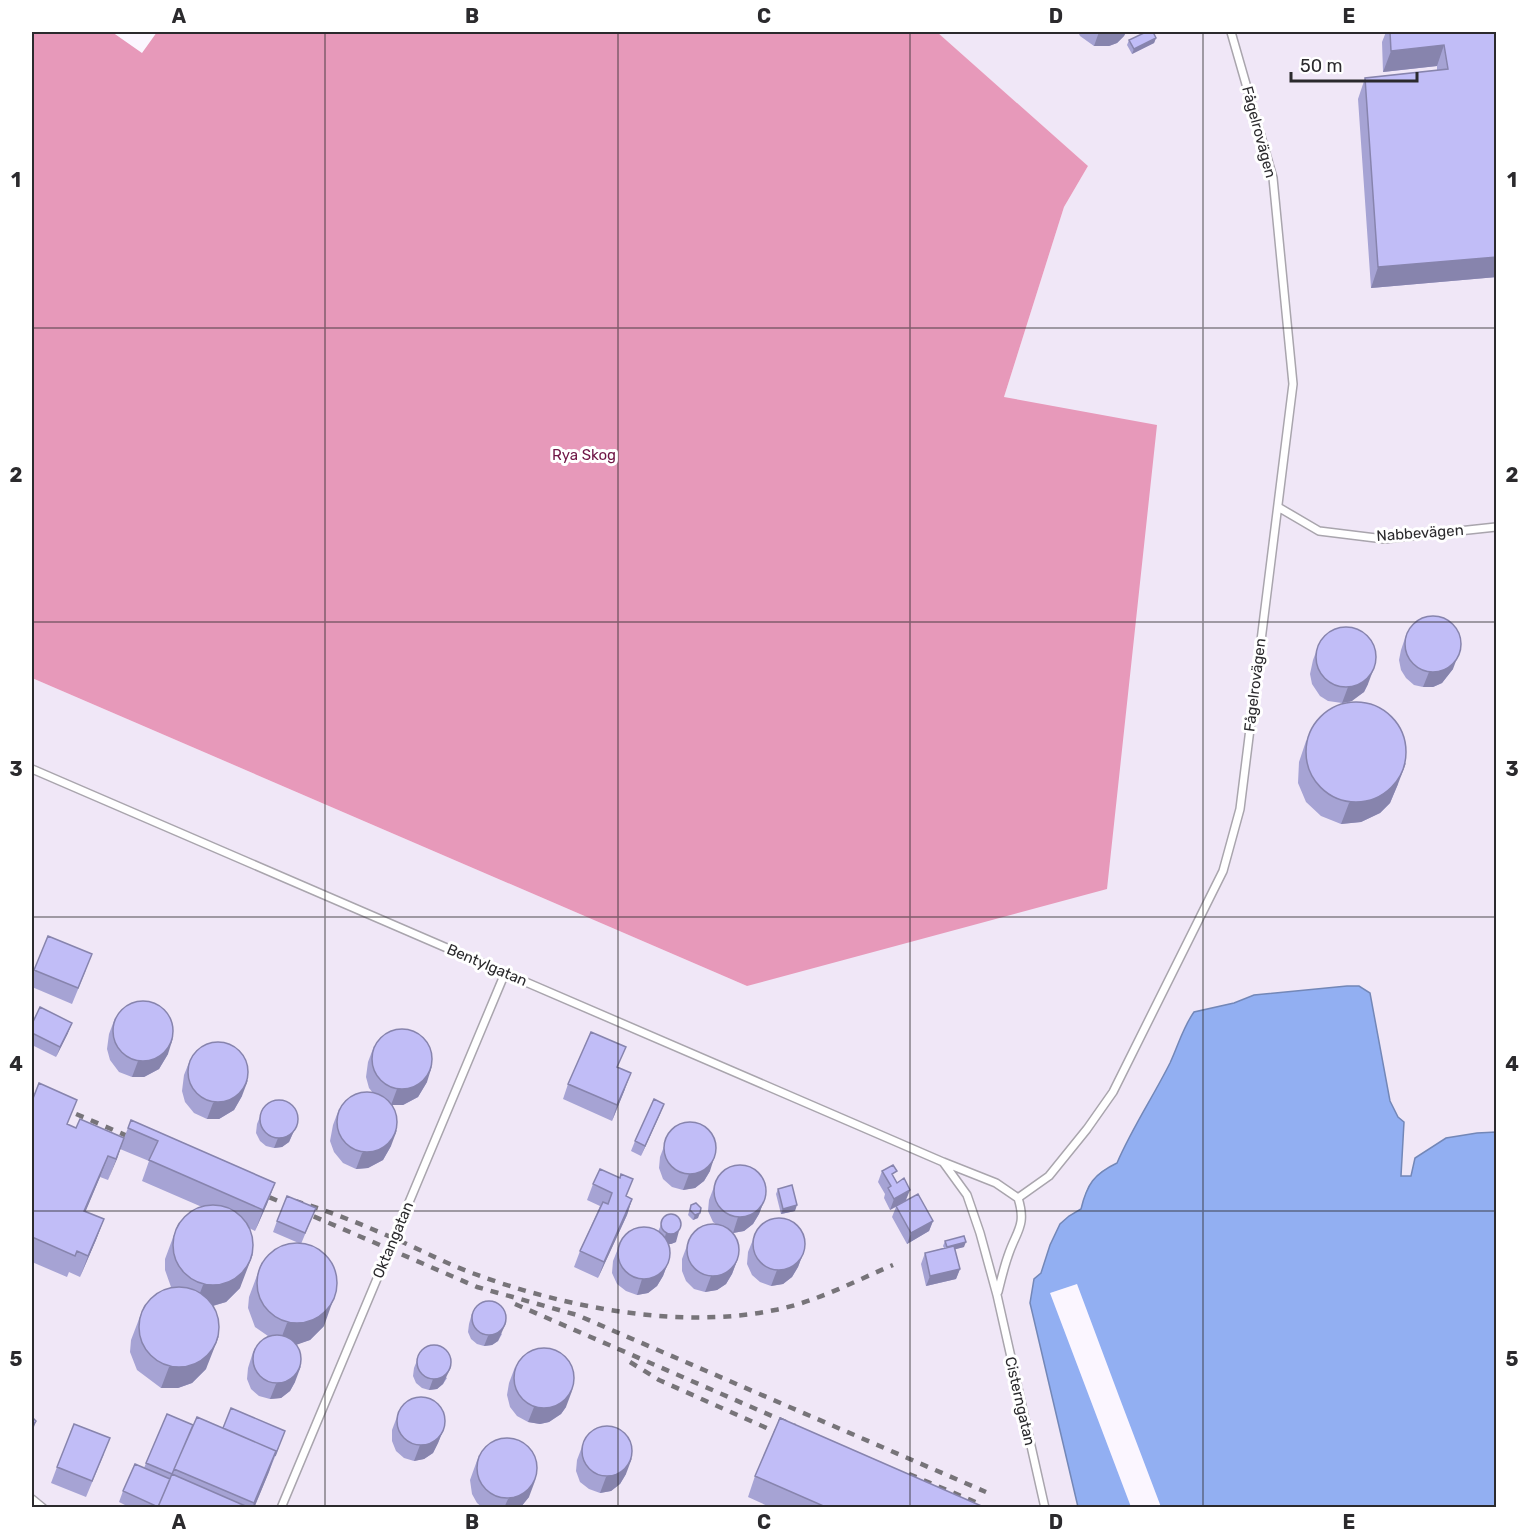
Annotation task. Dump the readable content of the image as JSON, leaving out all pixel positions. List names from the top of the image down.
{
  "streets": {
    "lane": [
      "Fågelrovägen",
      "Nabbevägen",
      "Bentylgatan",
      "Oktangatan",
      "Cisterngatan"
    ]
  },
  "crossings": [
    ["Fågelrovägen", "Nabbevägen"],
    ["Fågelrovägen", "Cisterngatan"],
    ["Bentylgatan", "Oktangatan"],
    ["Bentylgatan", "Cisterngatan"]
  ],
  "parks": ["Rya Skog"],
  "scale_bar": "50 m",
  "grid": {
    "columns": [
      "A",
      "B",
      "C",
      "D",
      "E"
    ],
    "rows": [
      "1",
      "2",
      "3",
      "4",
      "5"
    ]
  }
}
